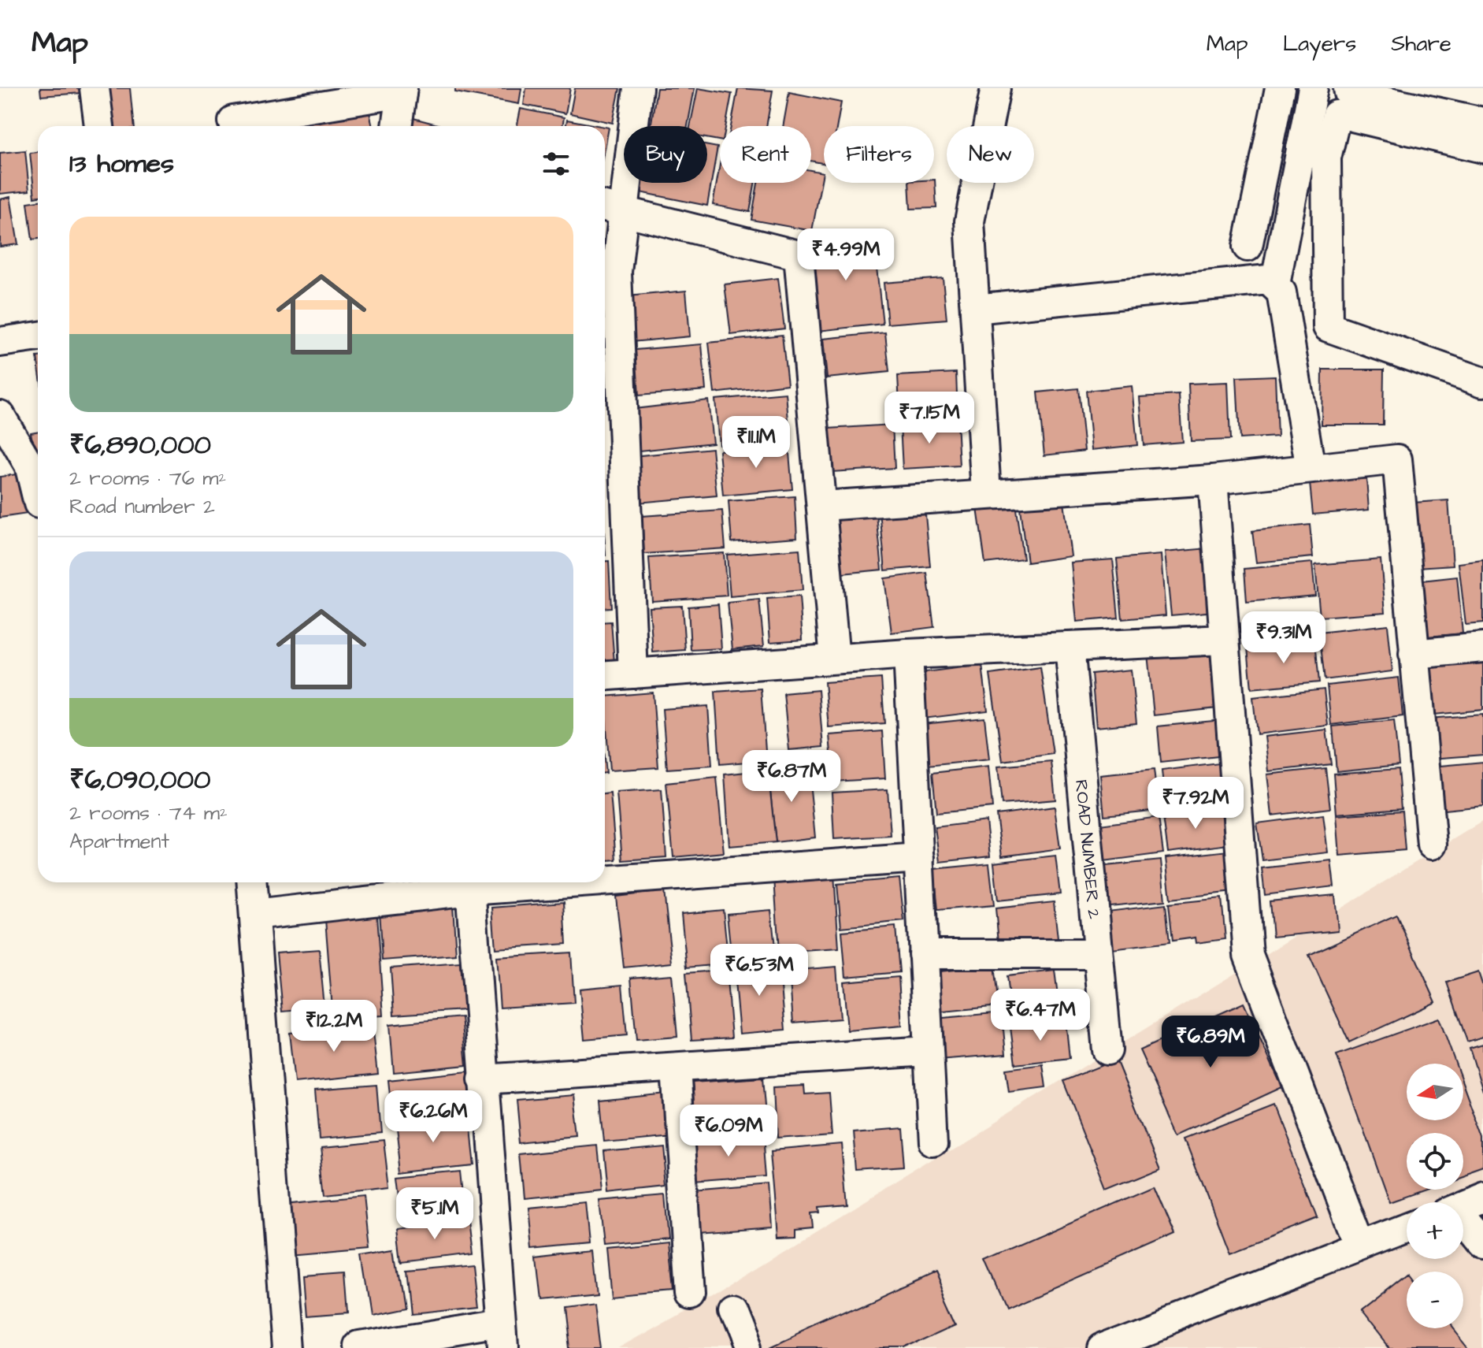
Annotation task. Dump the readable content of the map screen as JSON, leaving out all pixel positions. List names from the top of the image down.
{
  "streets": {
    "street": ["ROAD NUMBER 2"]
  },
  "north": "left",
  "page": {
    "header": "Map",
    "nav": ["Map", "Layers", "Share"],
    "chip": [
      "Buy",
      "Rent",
      "Filters",
      "New"
    ],
    "heading": "13 homes",
    "list": [
      {
        "name": "₹6,890,000",
        "note": "2 rooms · 76 m² · Road number 2"
      },
      {
        "name": "₹6,090,000",
        "note": "2 rooms · 74 m² · Apartment"
      }
    ],
    "price": [
      "₹4.99M",
      "₹7.15M",
      "₹11.1M",
      "₹9.31M",
      "₹6.87M",
      "₹7.92M",
      "₹6.53M",
      "₹6.47M",
      "₹12.2M",
      "₹6.89M",
      "₹6.26M",
      "₹6.09M",
      "₹5.1M"
    ],
    "map_buttons": ["+", "−"]
  }
}
